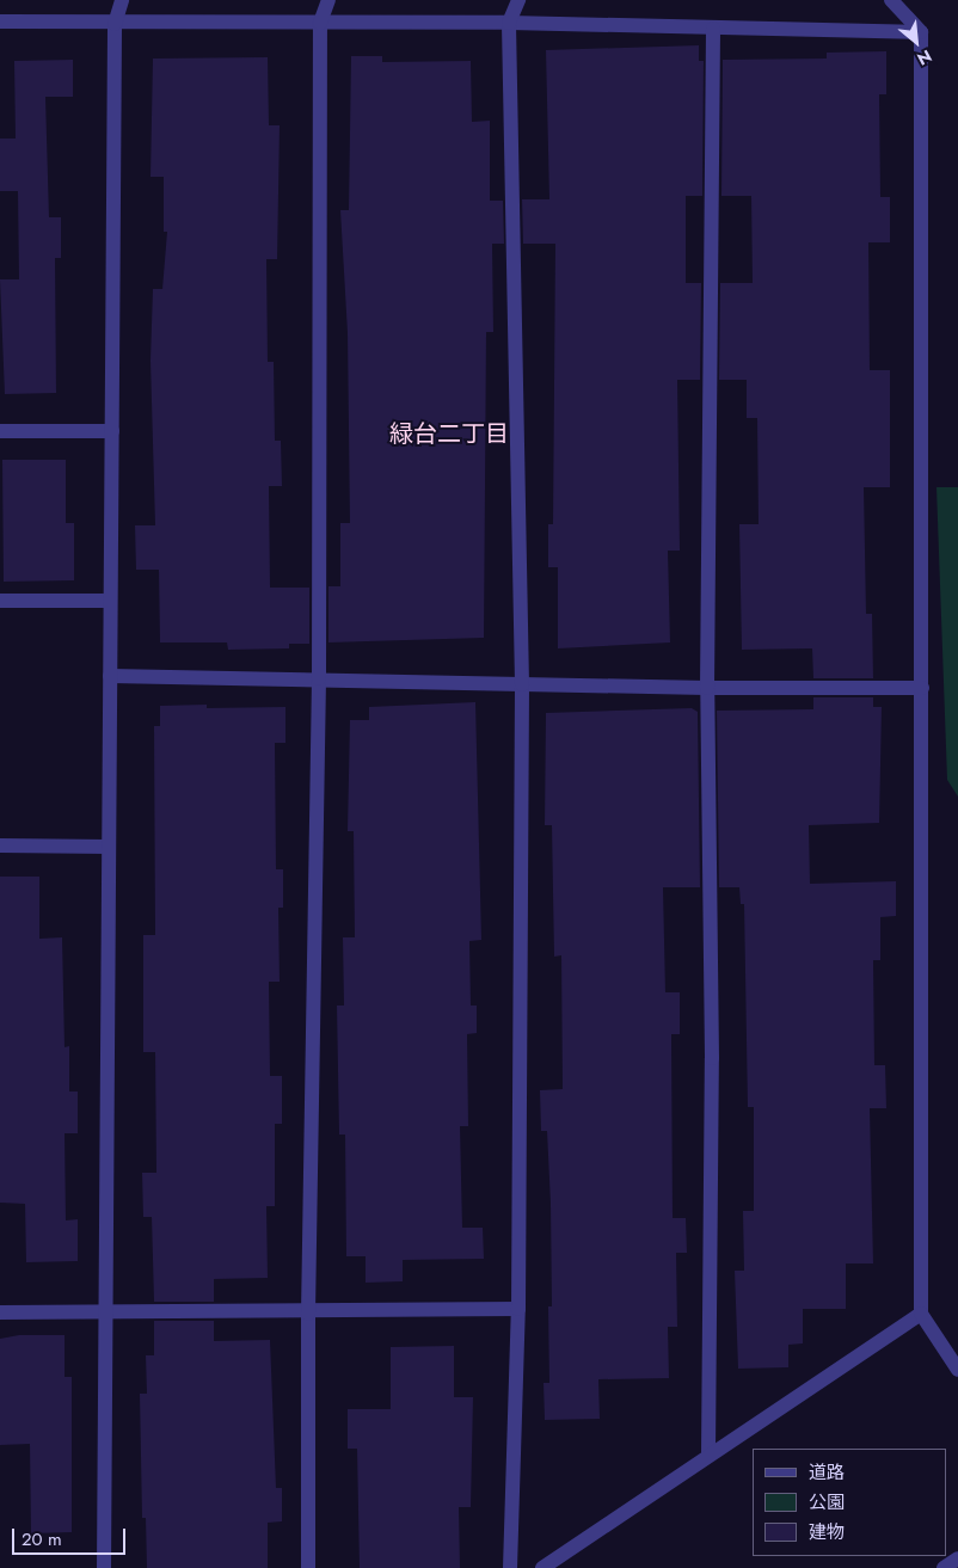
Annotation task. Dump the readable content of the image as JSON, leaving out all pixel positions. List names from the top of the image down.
{
  "districts": ["緑台二丁目"],
  "legend": ["道路", "公園", "建物"],
  "scale_bar": "20 m",
  "north": "bottom right"
}
